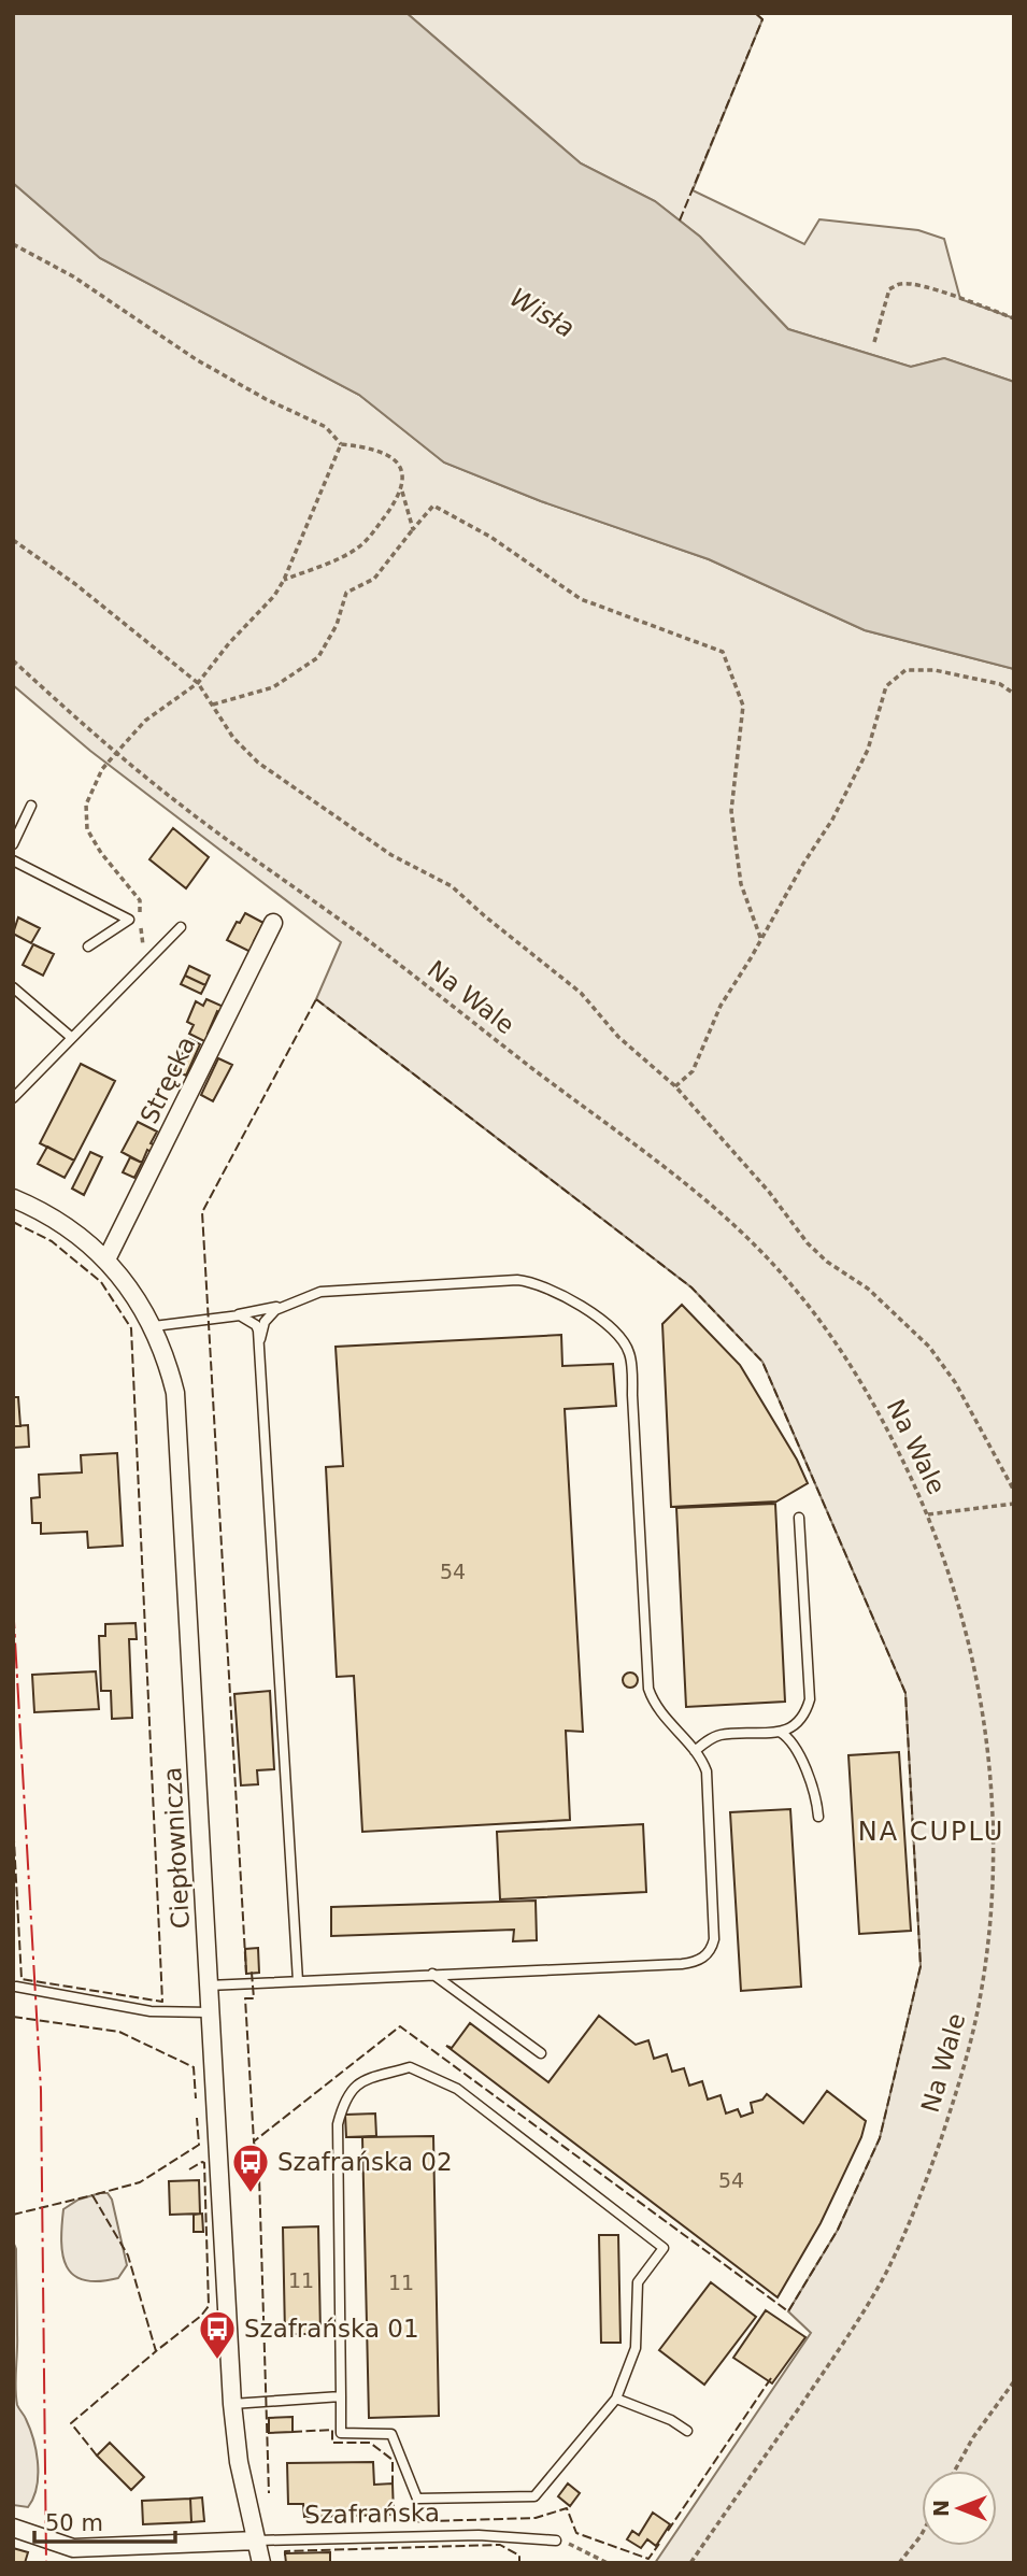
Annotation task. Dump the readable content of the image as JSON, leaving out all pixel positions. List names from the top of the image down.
{
  "streets": {
    "street": ["Stręcka", "Ciepłownicza", "Szafrańska"],
    "path": ["Na Wale"]
  },
  "crossings": [
    ["Stręcka", "Ciepłownicza"],
    ["Ciepłownicza", "Szafrańska"]
  ],
  "districts": ["NA CUPLU"],
  "water": ["Wisła"],
  "places": {
    "bus stop": ["Szafrańska 02", "Szafrańska 01"]
  },
  "house_numbers": [
    "54",
    "54",
    "11",
    "11"
  ],
  "scale_bar": "50 m",
  "north": "left"
}
